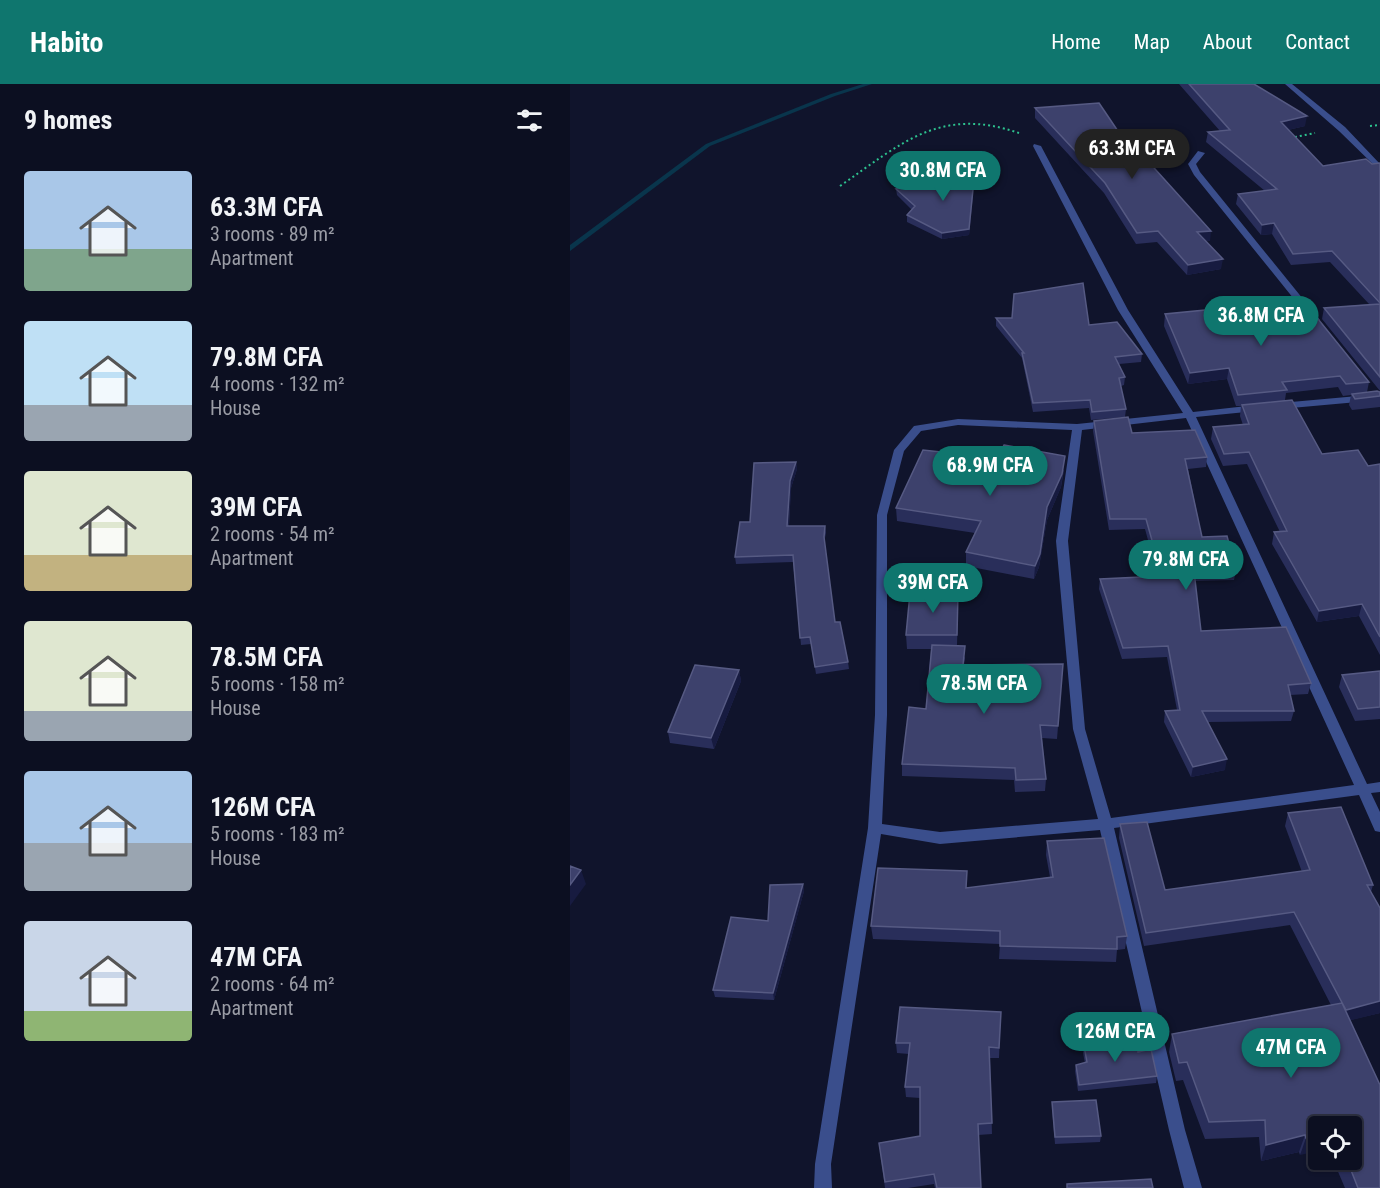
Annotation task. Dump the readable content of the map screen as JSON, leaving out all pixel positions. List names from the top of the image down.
{
  "page": {
    "header": "Habito",
    "nav": [
      "Home",
      "Map",
      "About",
      "Contact"
    ],
    "heading": "9 homes",
    "price": [
      "63.3M CFA",
      "30.8M CFA",
      "36.8M CFA",
      "68.9M CFA",
      "79.8M CFA",
      "39M CFA",
      "78.5M CFA",
      "126M CFA",
      "47M CFA"
    ],
    "list": [
      {
        "name": "63.3M CFA",
        "note": "3 rooms · 89 m² · Apartment"
      },
      {
        "name": "79.8M CFA",
        "note": "4 rooms · 132 m² · House"
      },
      {
        "name": "39M CFA",
        "note": "2 rooms · 54 m² · Apartment"
      },
      {
        "name": "78.5M CFA",
        "note": "5 rooms · 158 m² · House"
      },
      {
        "name": "126M CFA",
        "note": "5 rooms · 183 m² · House"
      },
      {
        "name": "47M CFA",
        "note": "2 rooms · 64 m² · Apartment"
      }
    ]
  }
}
